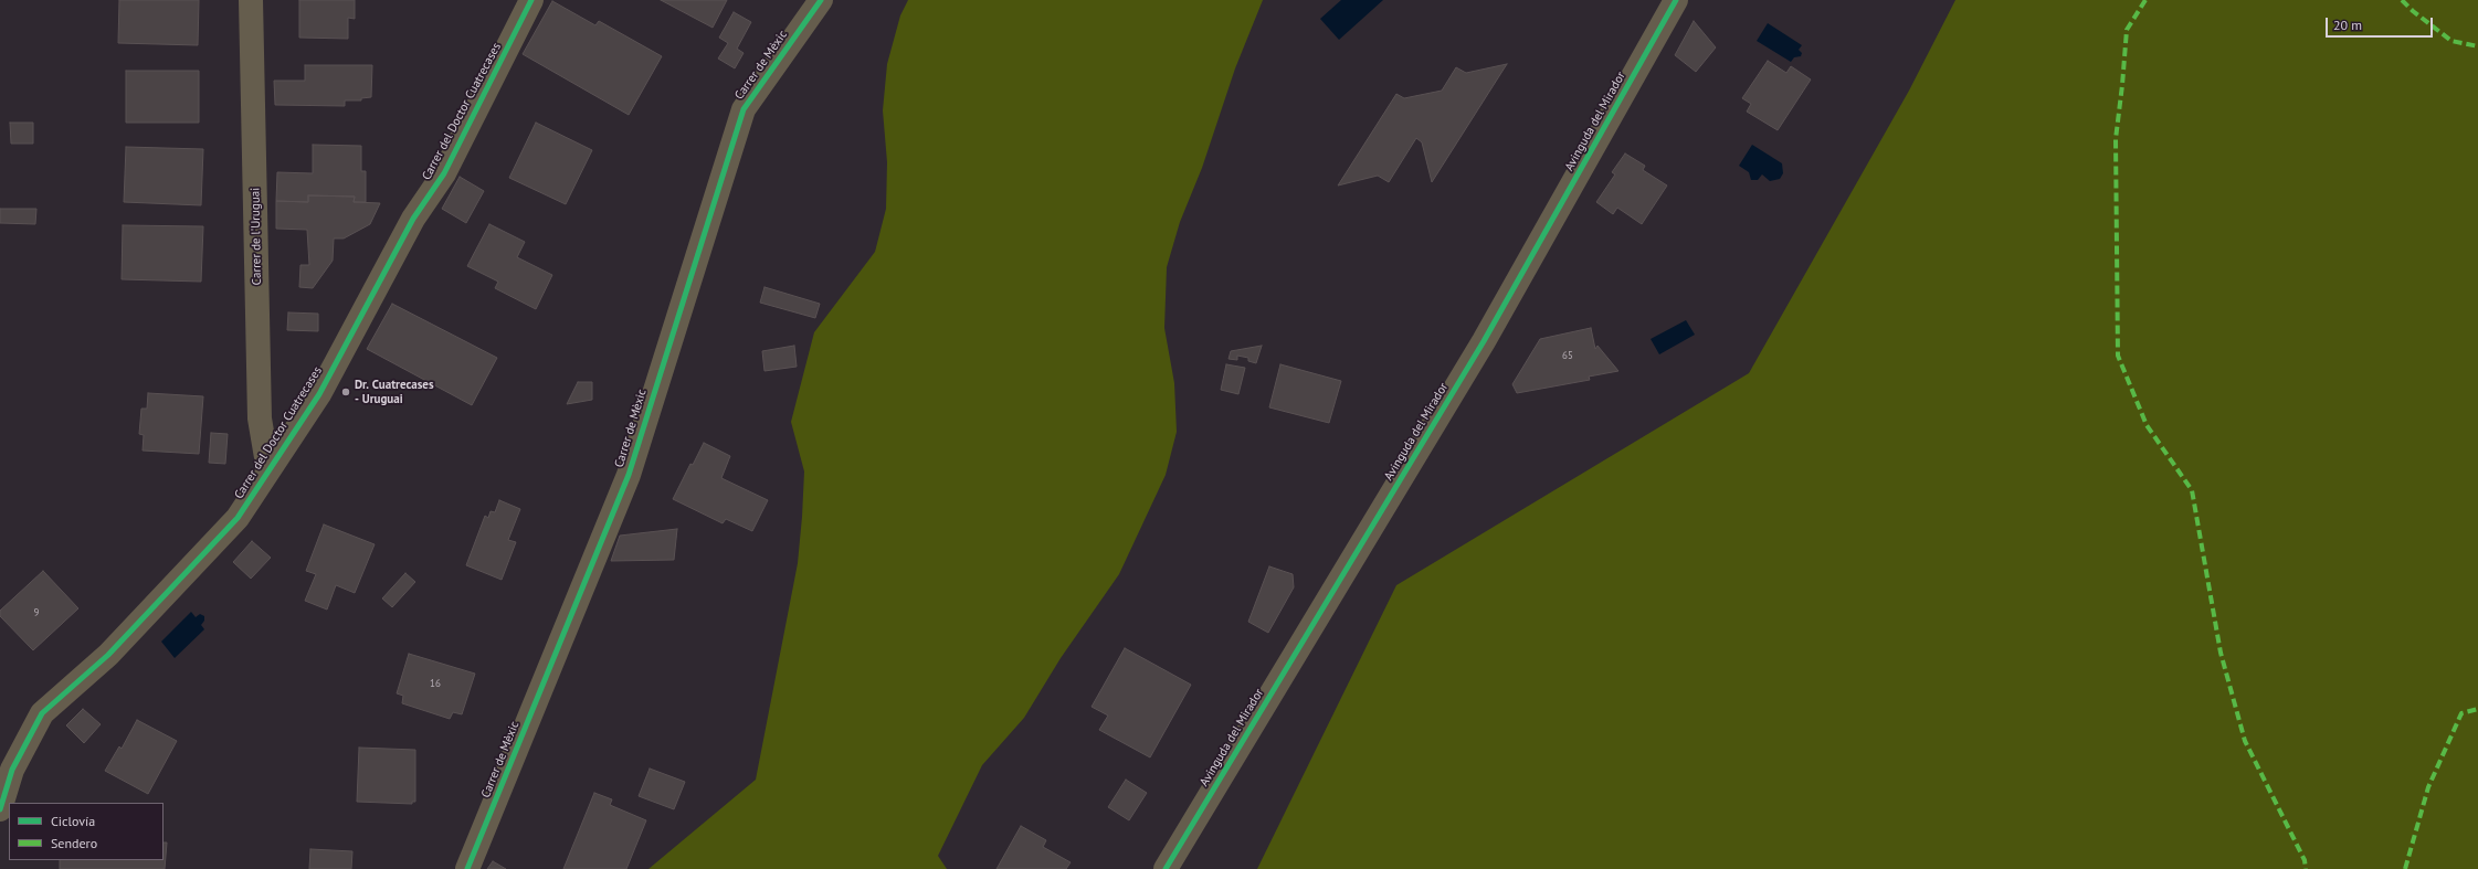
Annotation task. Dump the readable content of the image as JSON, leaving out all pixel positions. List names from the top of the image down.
{
  "streets": {
    "street": [
      "Carrer de Mèxic",
      "Carrer del Doctor Cuatrecases",
      "Avinguda del Mirador",
      "Carrer de l'Uruguai"
    ]
  },
  "crossings": [
    ["Carrer del Doctor Cuatrecases", "Carrer de l'Uruguai"]
  ],
  "places": ["Dr. Cuatrecases - Uruguai"],
  "house_numbers": ["65", "9", "16"],
  "legend": ["Ciclovía", "Sendero"],
  "scale_bar": "20 m"
}
